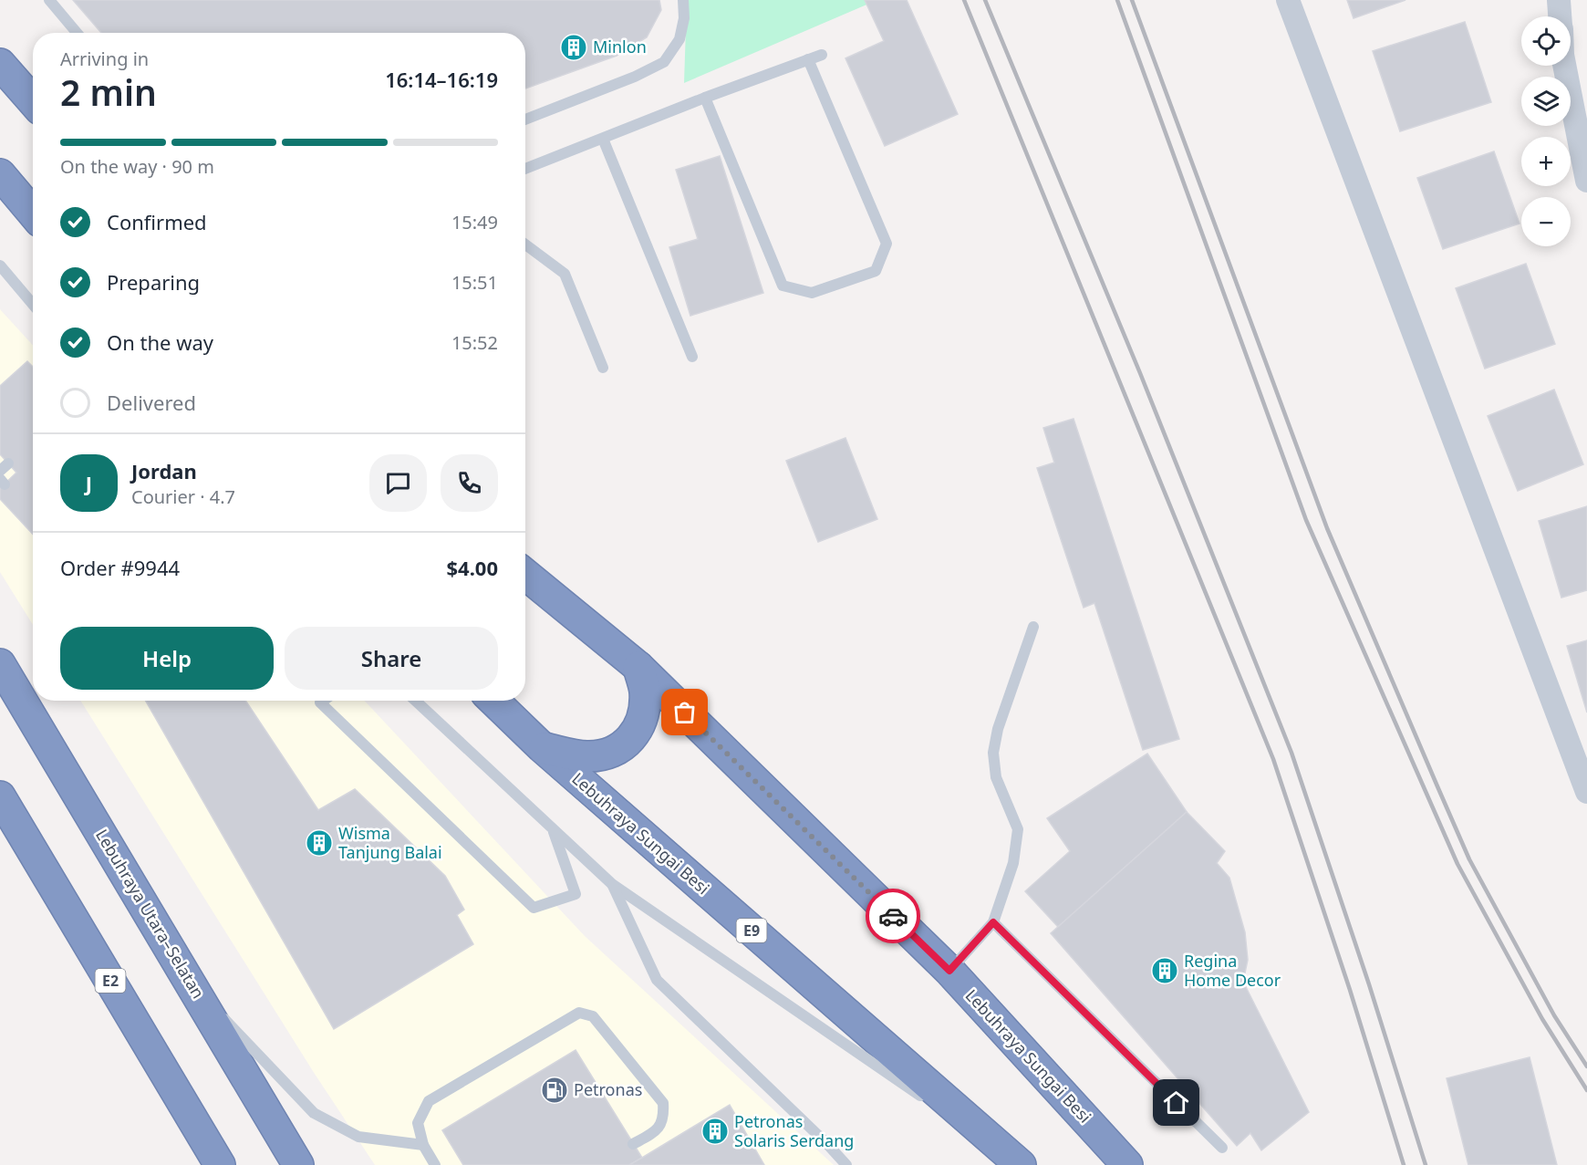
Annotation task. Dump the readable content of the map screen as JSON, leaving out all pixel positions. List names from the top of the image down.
{
  "streets": {
    "highway": [
      "Lebuhraya Sungai Besi",
      "Lebuhraya Utara–Selatan",
      "E9",
      "E2"
    ]
  },
  "places": {
    "building": [
      "Minlon",
      "Wisma Tanjung Balai",
      "Regina Home Decor",
      "Petronas Solaris Serdang"
    ],
    "fuel station": ["Petronas"]
  },
  "page": {
    "map_buttons": ["+", "−"],
    "heading": ["2 min", "Arriving in", "16:14–16:19"],
    "panel": [
      "Jordan",
      "Courier · 4.7",
      "Order #9944",
      "$4.00"
    ],
    "bar": "On the way · 90 m",
    "list": [
      ["Confirmed", "15:49"],
      ["Preparing", "15:51"],
      ["On the way", "15:52"],
      "Delivered"
    ],
    "round": "J",
    "buttons": ["Help", "Share"]
  }
}
